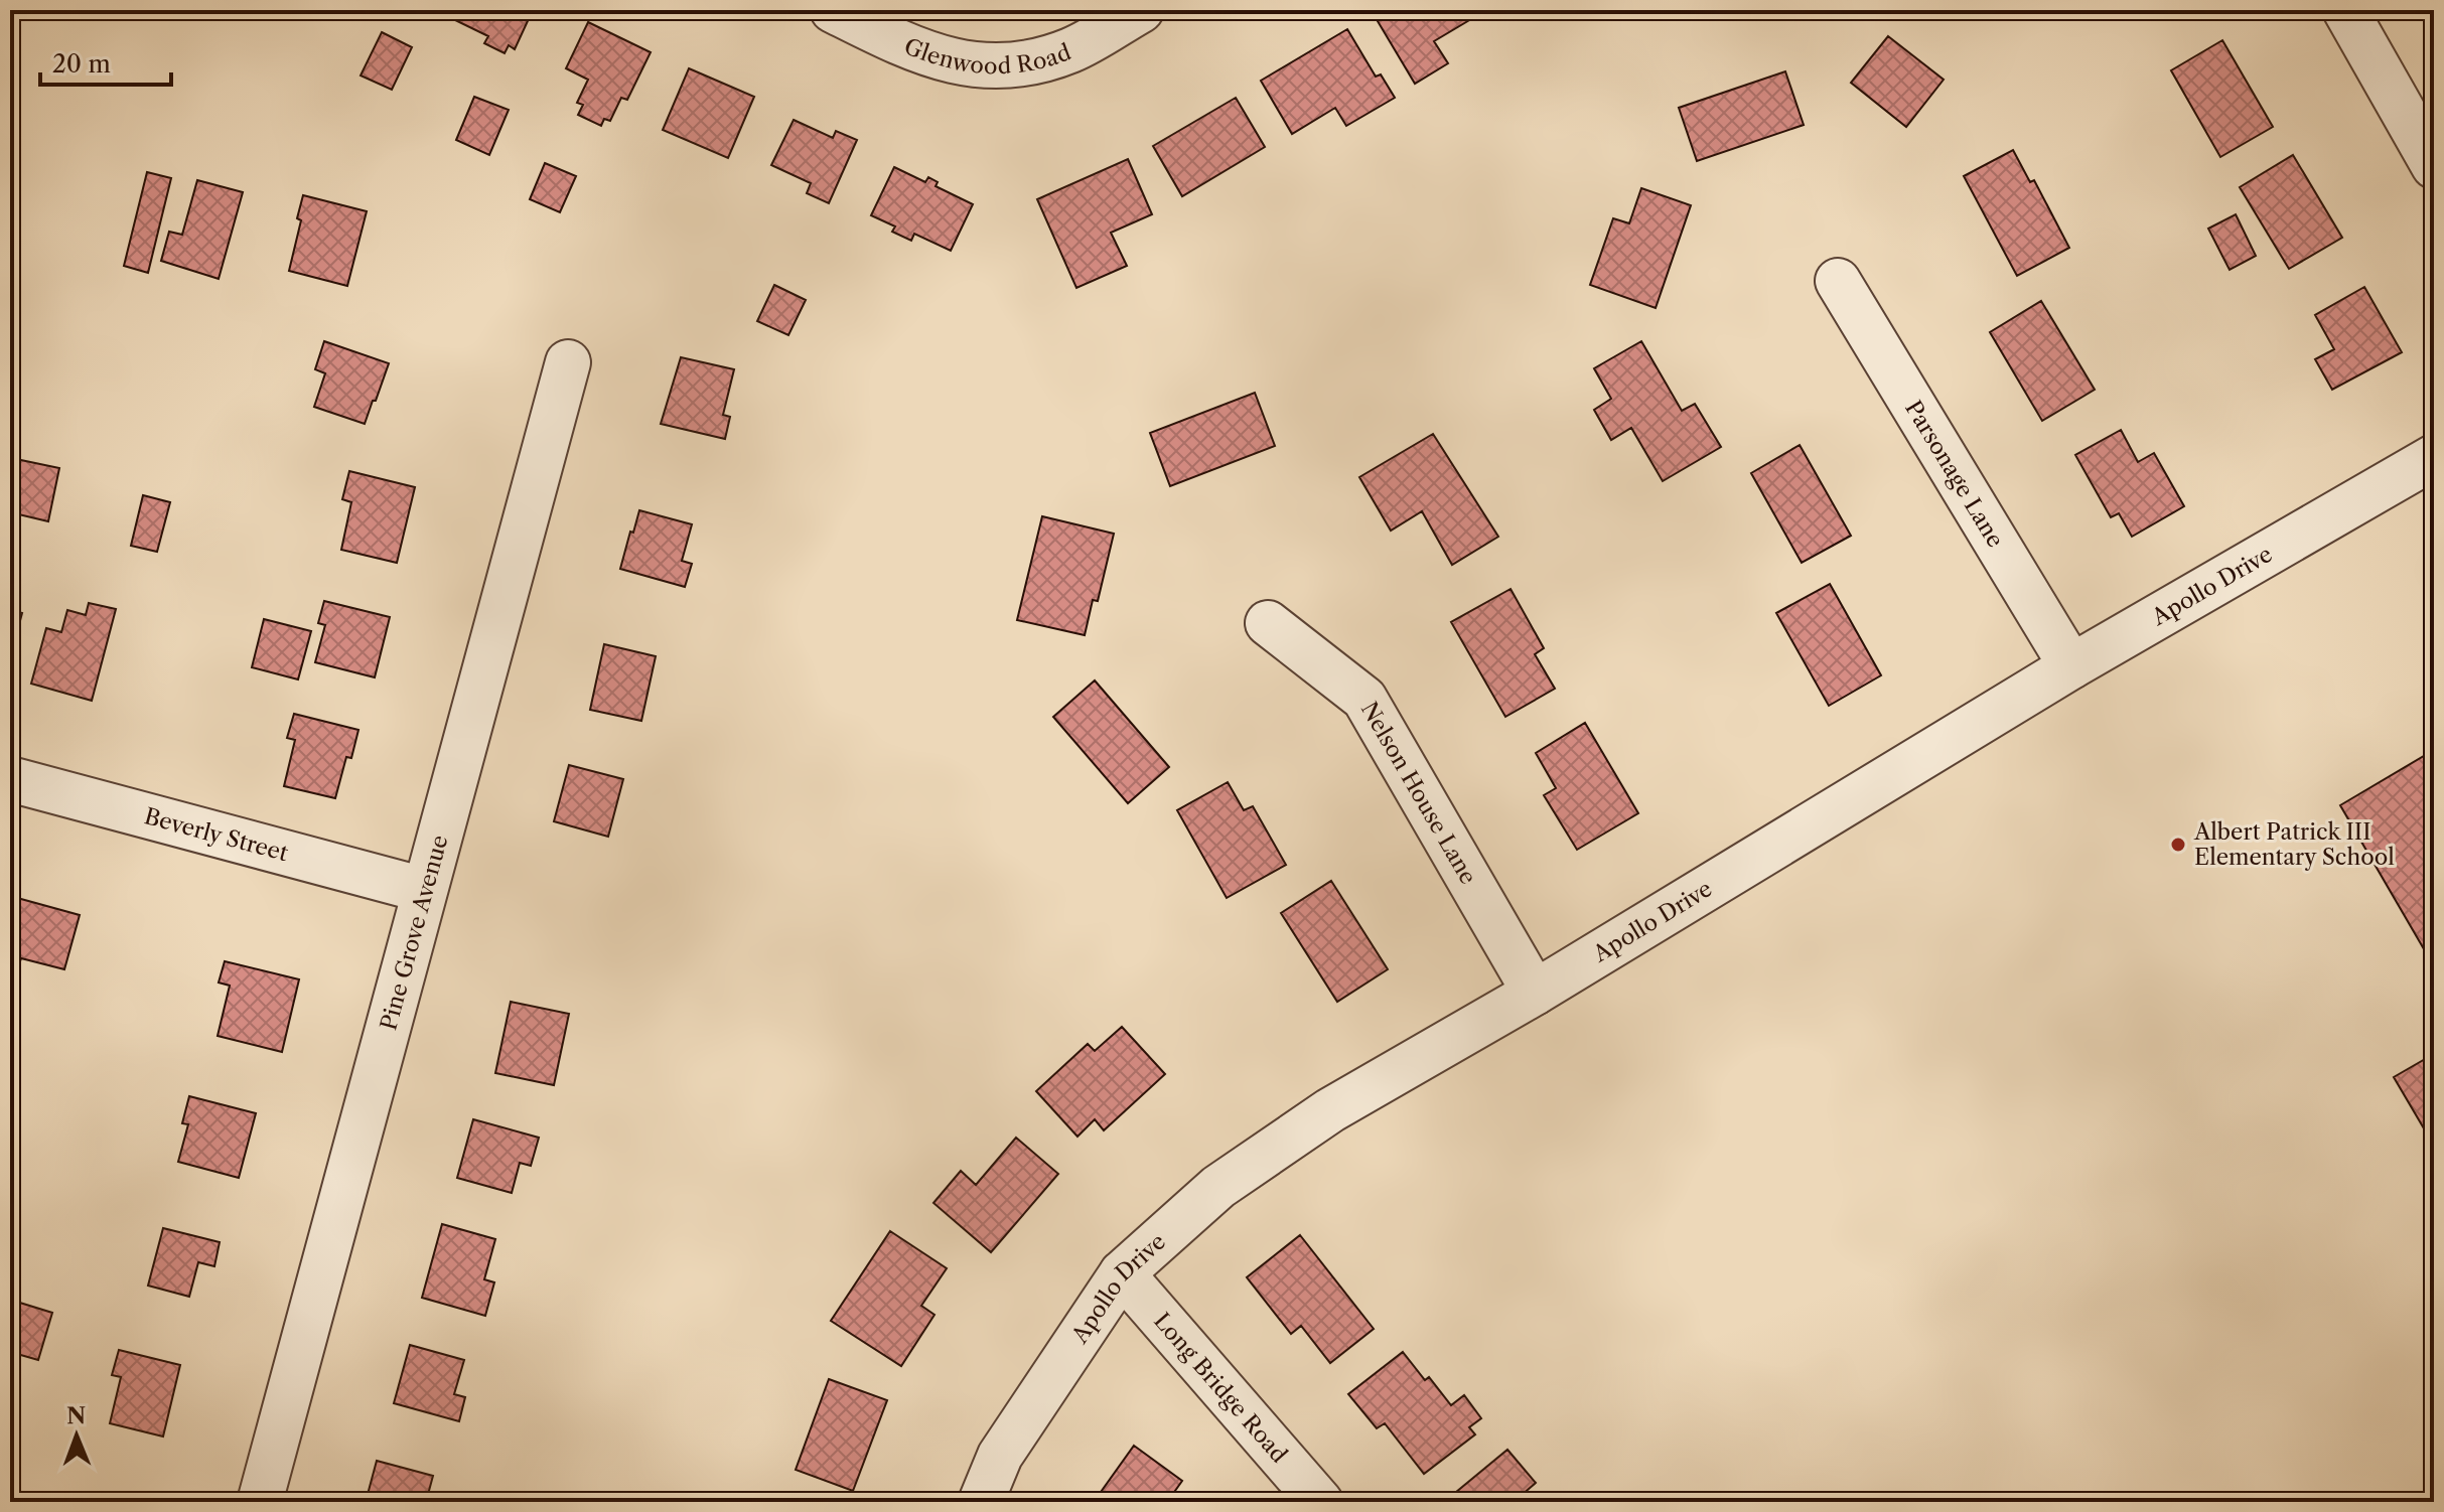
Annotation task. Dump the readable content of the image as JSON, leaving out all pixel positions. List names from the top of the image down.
{
  "streets": {
    "street": [
      "Glenwood Road",
      "Parsonage Lane",
      "Apollo Drive",
      "Nelson House Lane",
      "Beverly Street",
      "Pine Grove Avenue",
      "Long Bridge Road"
    ]
  },
  "crossings": [
    ["Parsonage Lane", "Apollo Drive"],
    ["Apollo Drive", "Nelson House Lane"],
    ["Apollo Drive", "Long Bridge Road"],
    ["Beverly Street", "Pine Grove Avenue"]
  ],
  "places": ["Albert Patrick III Elementary School"],
  "scale_bar": "20 m",
  "north": "top"
}
